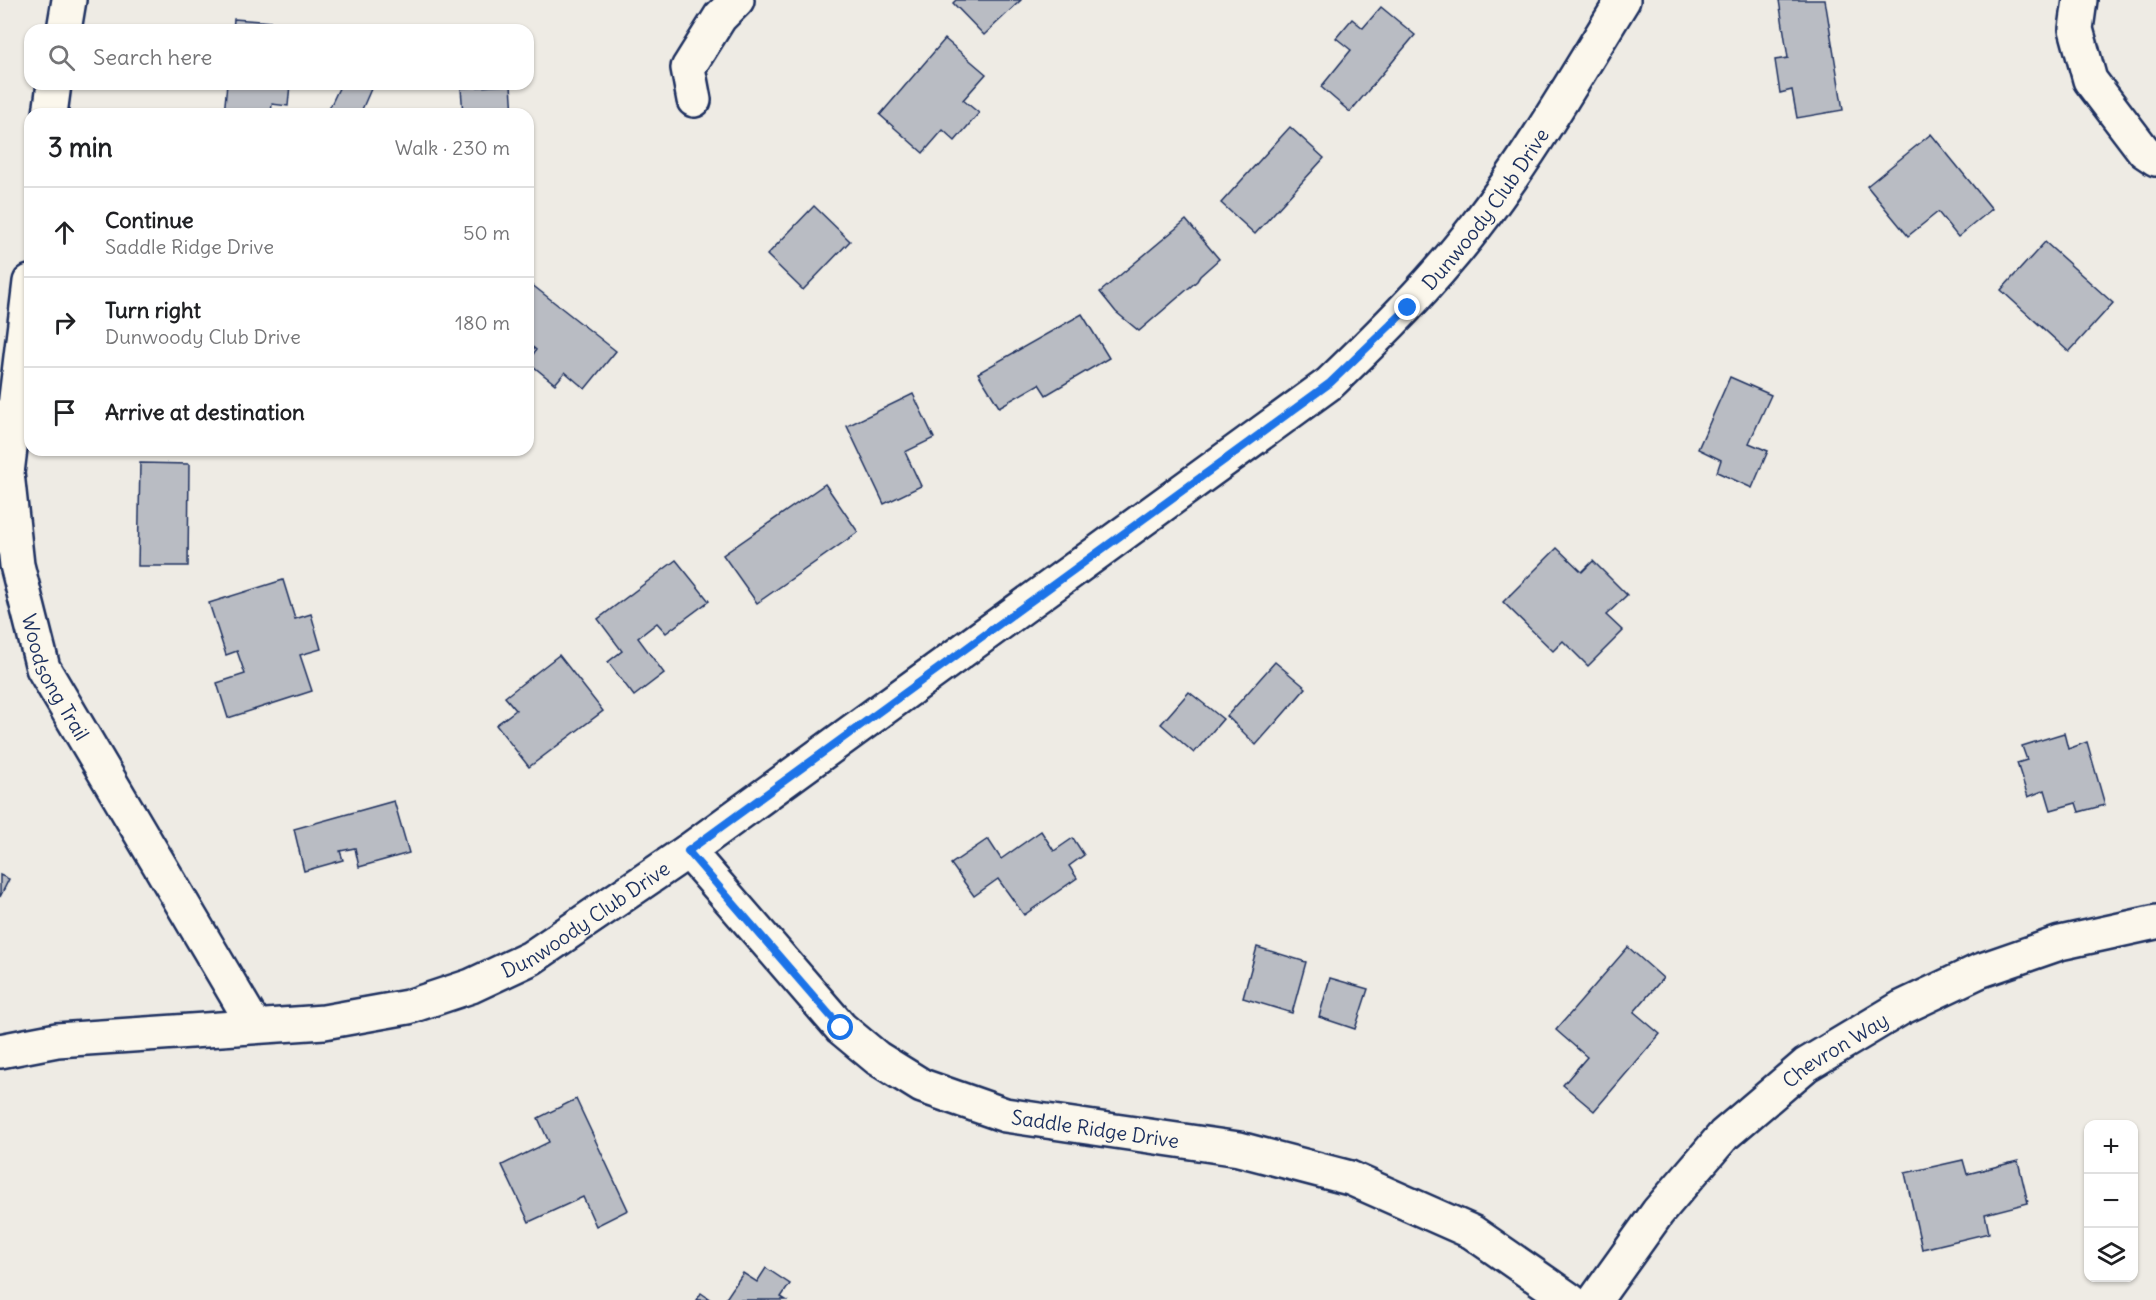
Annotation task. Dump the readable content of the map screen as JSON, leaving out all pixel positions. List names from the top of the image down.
{
  "streets": {
    "street": [
      "Dunwoody Club Drive",
      "Woodsong Trail",
      "Chevron Way",
      "Saddle Ridge Drive"
    ]
  },
  "crossings": [
    ["Dunwoody Club Drive", "Woodsong Trail"],
    ["Dunwoody Club Drive", "Saddle Ridge Drive"]
  ],
  "page": {
    "search": "Search here",
    "heading": ["3 min", "Walk · 230 m"],
    "list": [
      ["Continue", "Saddle Ridge Drive", "50 m"],
      ["Turn right", "Dunwoody Club Drive", "180 m"],
      "Arrive at destination"
    ],
    "map_buttons": ["+", "−"]
  }
}
